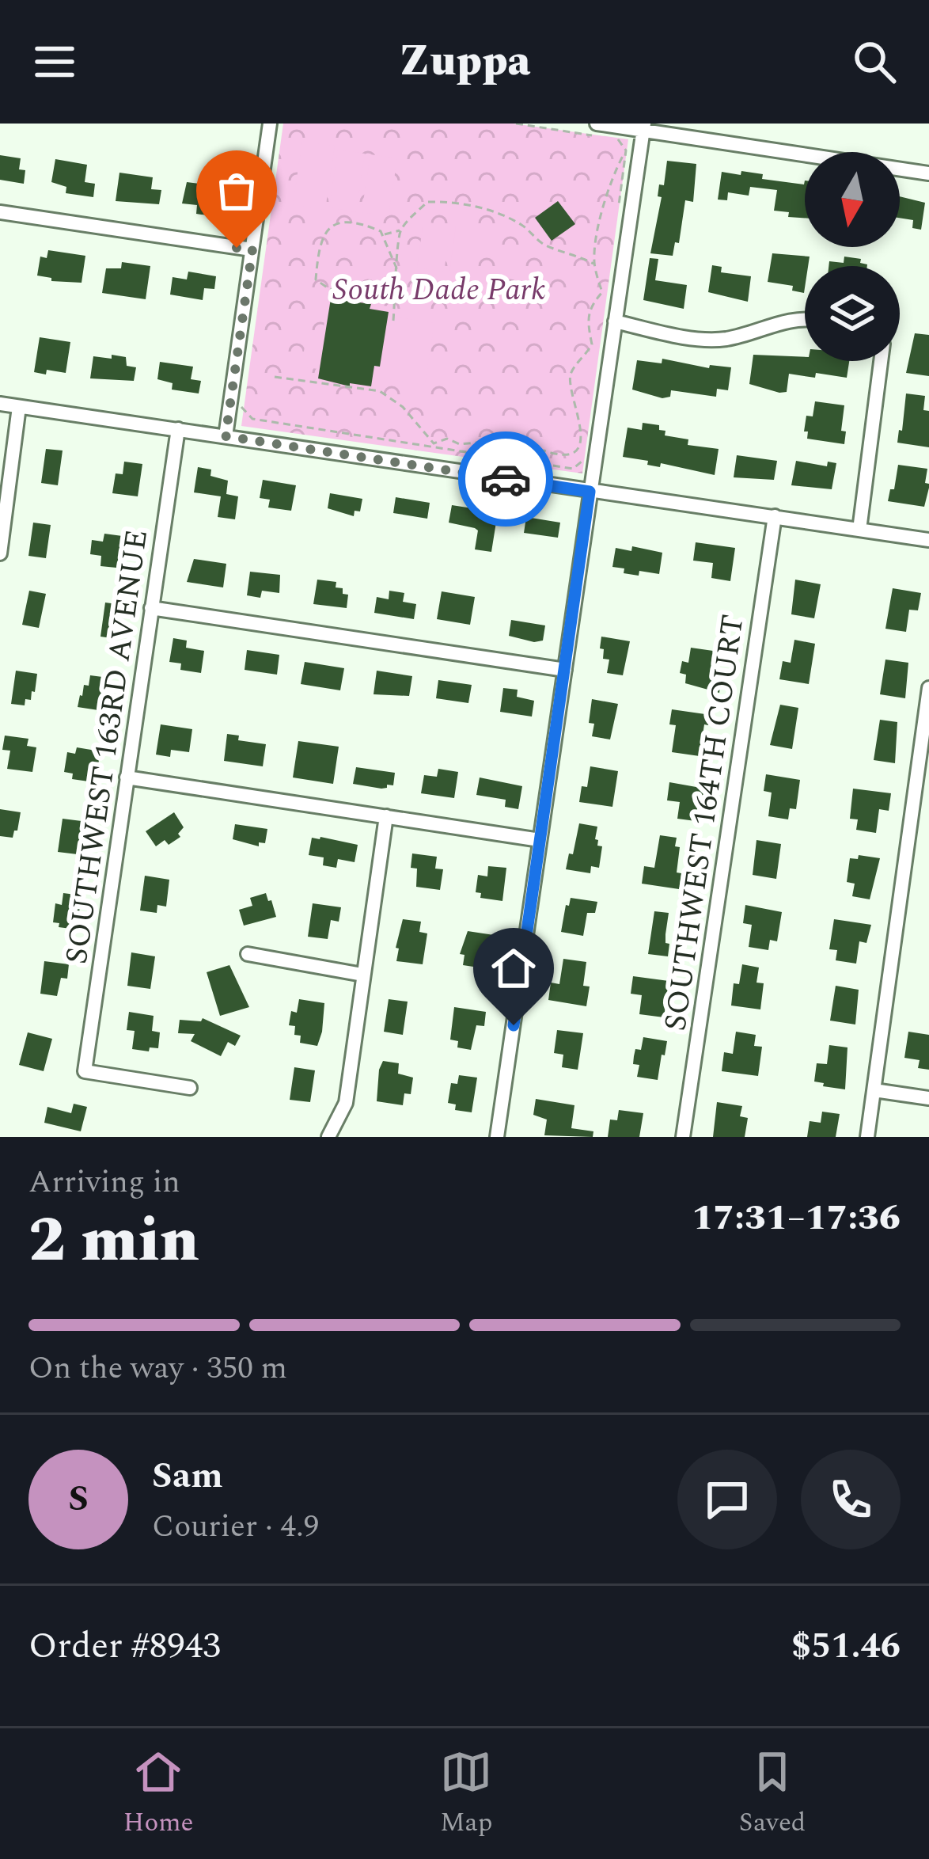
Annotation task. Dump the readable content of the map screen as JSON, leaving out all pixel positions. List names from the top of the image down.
{
  "streets": {
    "street": ["SOUTHWEST 163RD AVENUE", "SOUTHWEST 164TH COURT"]
  },
  "parks": ["South Dade Park"],
  "north": "bottom",
  "page": {
    "header": "Zuppa",
    "heading": ["2 min", "Arriving in", "17:31–17:36"],
    "panel": [
      "Sam",
      "Courier · 4.9",
      "Order #8943",
      "$51.46"
    ],
    "bar": "On the way · 350 m",
    "round": "S",
    "tabs": ["Home", "Map", "Saved"]
  }
}
